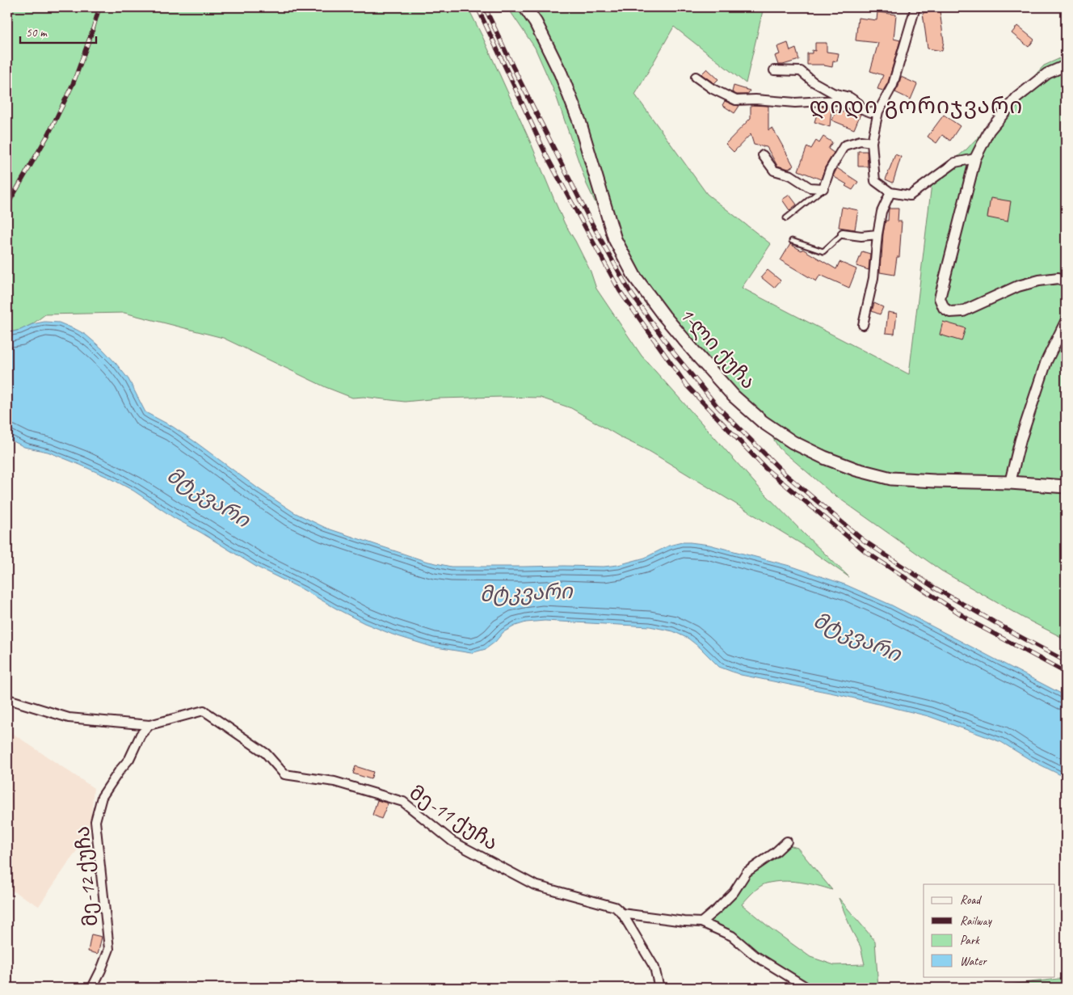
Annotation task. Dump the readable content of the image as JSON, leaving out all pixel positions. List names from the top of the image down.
{
  "streets": {
    "main road": ["1-ლი ქუჩა"],
    "street": ["მე-11 ქუჩა", "მე-12 ქუჩა"]
  },
  "crossings": [
    ["მე-11 ქუჩა", "მე-12 ქუჩა"]
  ],
  "districts": ["დიდი გორიჯვარი"],
  "water": ["მტკვარი"],
  "legend": [
    "Road",
    "Railway",
    "Park",
    "Water"
  ],
  "scale_bar": "50 m"
}
